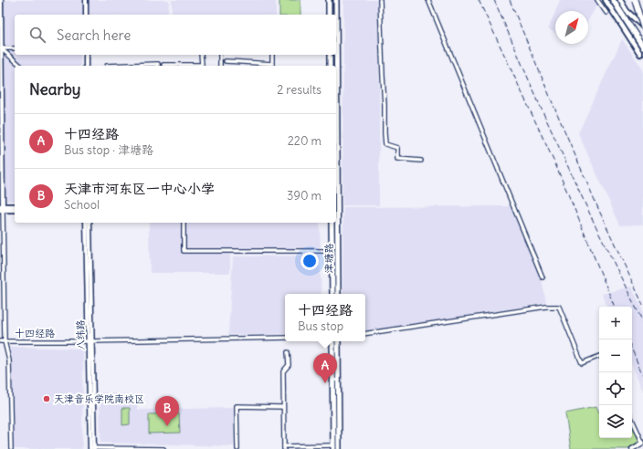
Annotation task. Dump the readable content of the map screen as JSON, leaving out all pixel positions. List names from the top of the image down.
{
  "streets": {
    "main road": ["津塘路"],
    "street": ["十四经路", "八纬路"]
  },
  "crossings": [
    ["十四经路", "八纬路"]
  ],
  "places": ["天津音乐学院南校区"],
  "north": "top right",
  "page": {
    "search": "Search here",
    "heading": ["Nearby", "2 results"],
    "list": [
      {
        "mark": "A",
        "name": "十四经路",
        "note": "Bus stop · 津塘路",
        "value": "220 m"
      },
      {
        "mark": "B",
        "name": "天津市河东区一中心小学",
        "note": "School",
        "value": "390 m"
      }
    ],
    "popup": ["十四经路", "Bus stop"],
    "map_buttons": ["+", "−"],
    "pins": ["A", "B"]
  }
}
